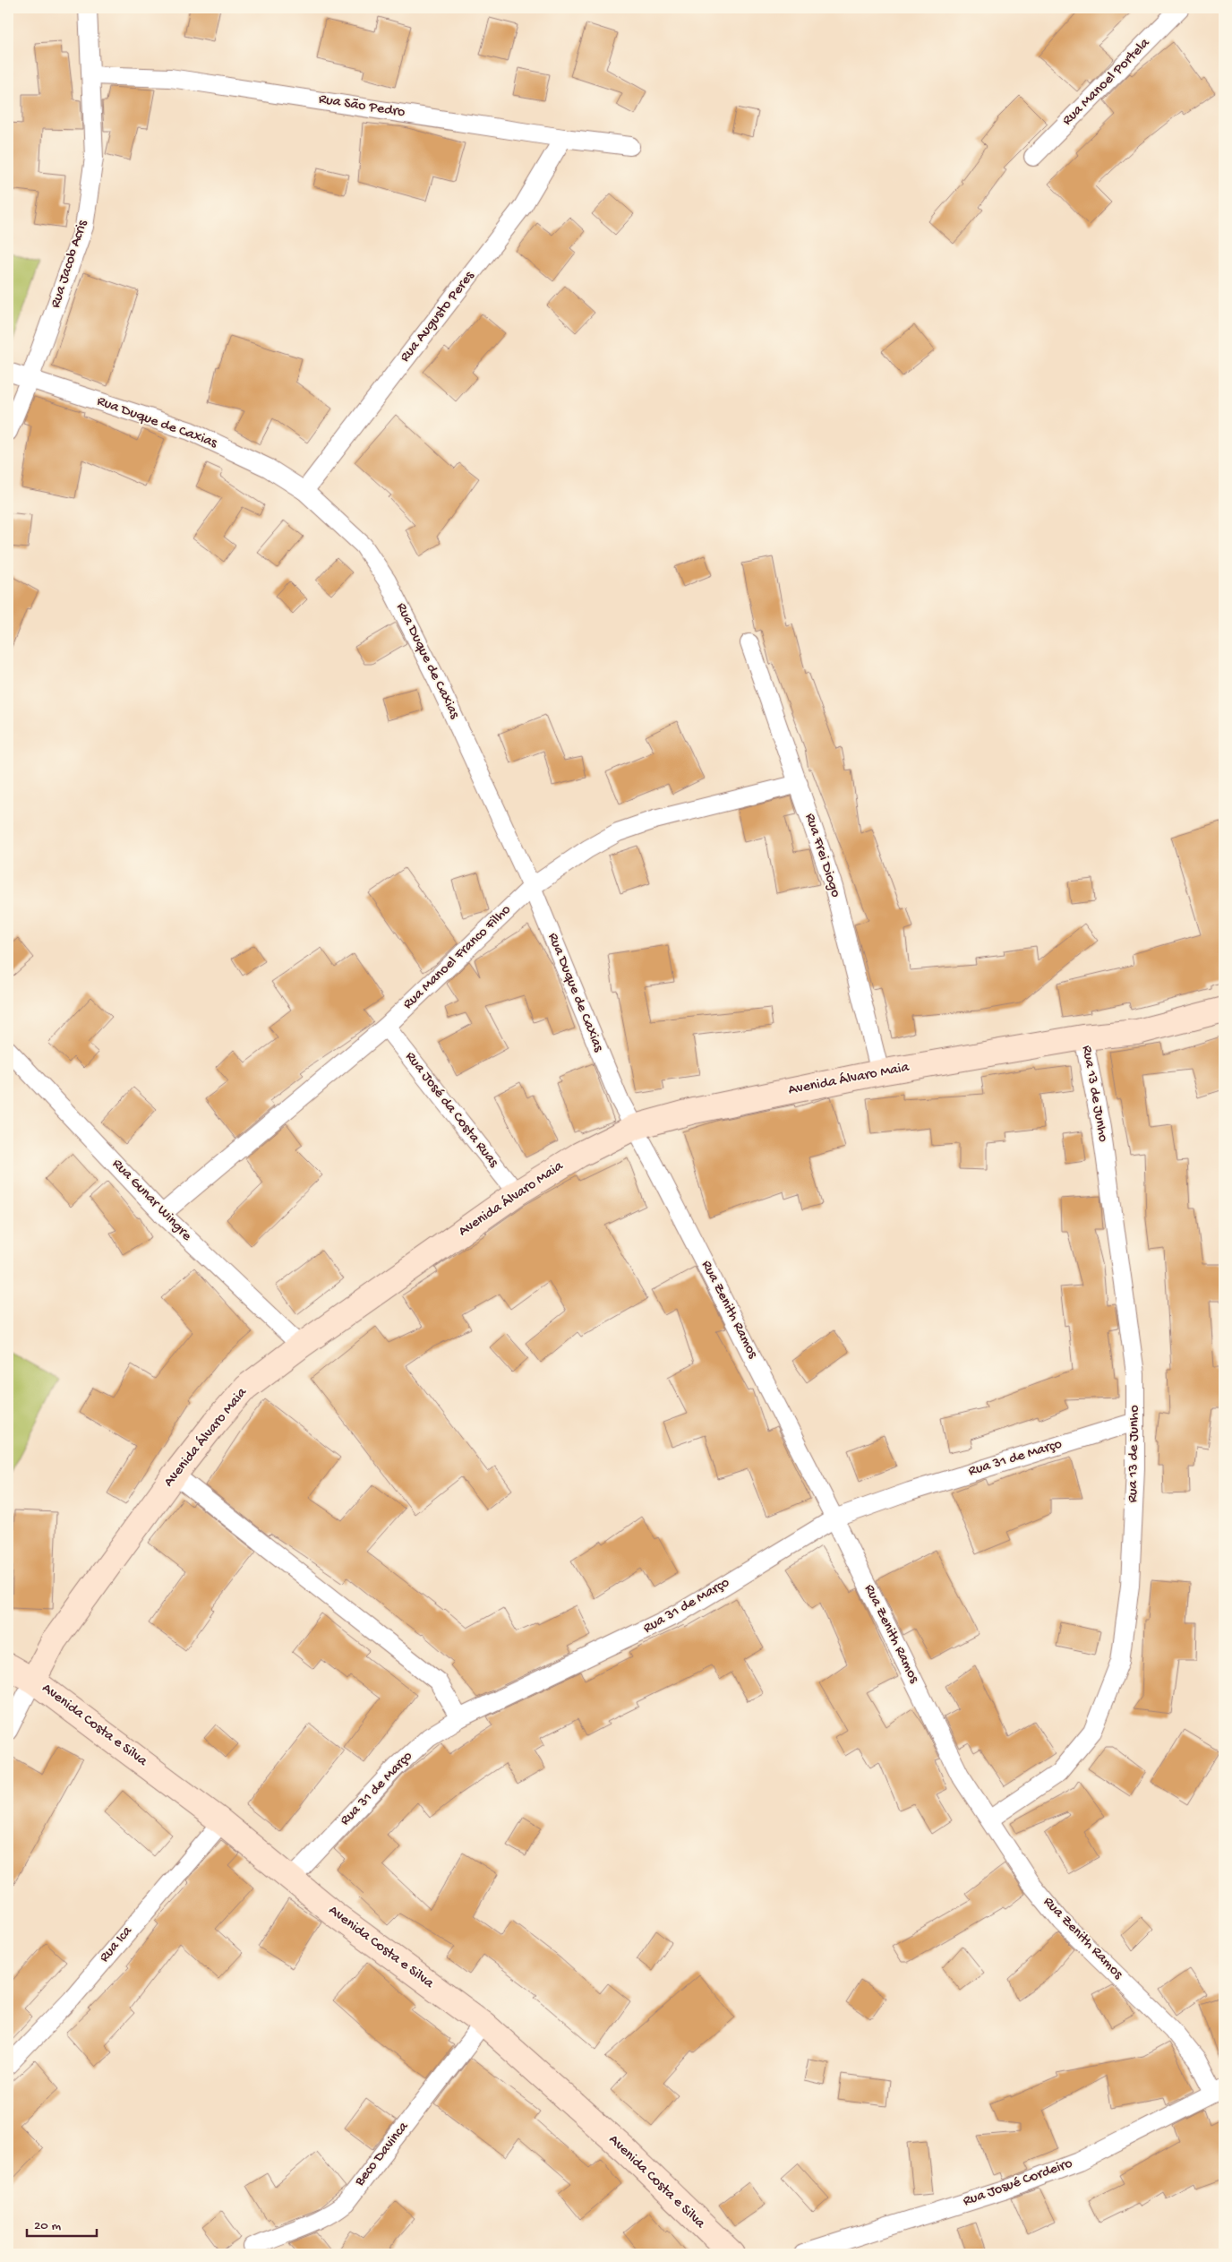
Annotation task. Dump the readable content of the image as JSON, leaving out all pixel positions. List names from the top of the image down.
{
  "streets": {
    "street": [
      "Rua Manoel Portela",
      "Rua São Pedro",
      "Rua Jacob Acris",
      "Rua Augusto Peres",
      "Rua Duque de Caxias",
      "Rua Frei Diogo",
      "Rua Manoel Franco Filho",
      "Avenida Álvaro Maia",
      "Rua 13 de Junho",
      "Rua José da Costa Ruas",
      "Rua Gunar Wingre",
      "Rua Zenith Ramos",
      "Rua 31 de Março",
      "Avenida Costa e Silva",
      "Rua Ica",
      "Beco Davinca",
      "Rua Josué Cordeiro"
    ]
  },
  "crossings": [
    ["Rua São Pedro", "Rua Jacob Acris"],
    ["Rua São Pedro", "Rua Augusto Peres"],
    ["Rua Jacob Acris", "Rua Duque de Caxias"],
    ["Rua Augusto Peres", "Rua Duque de Caxias"],
    ["Rua Duque de Caxias", "Rua Manoel Franco Filho"],
    ["Rua Duque de Caxias", "Avenida Álvaro Maia"],
    ["Rua Duque de Caxias", "Rua Zenith Ramos"],
    ["Rua Frei Diogo", "Rua Manoel Franco Filho"],
    ["Rua Frei Diogo", "Avenida Álvaro Maia"],
    ["Rua Manoel Franco Filho", "Rua José da Costa Ruas"],
    ["Rua Manoel Franco Filho", "Rua Gunar Wingre"],
    ["Avenida Álvaro Maia", "Rua 13 de Junho"],
    ["Avenida Álvaro Maia", "Rua José da Costa Ruas"],
    ["Avenida Álvaro Maia", "Rua Gunar Wingre"],
    ["Avenida Álvaro Maia", "Rua Zenith Ramos"],
    ["Avenida Álvaro Maia", "Avenida Costa e Silva"],
    ["Rua 13 de Junho", "Rua Zenith Ramos"],
    ["Rua 13 de Junho", "Rua 31 de Março"],
    ["Rua Zenith Ramos", "Rua 31 de Março"],
    ["Rua Zenith Ramos", "Rua Josué Cordeiro"],
    ["Rua 31 de Março", "Avenida Costa e Silva"],
    ["Avenida Costa e Silva", "Rua Ica"],
    ["Avenida Costa e Silva", "Beco Davinca"]
  ],
  "scale_bar": "20 m"
}
